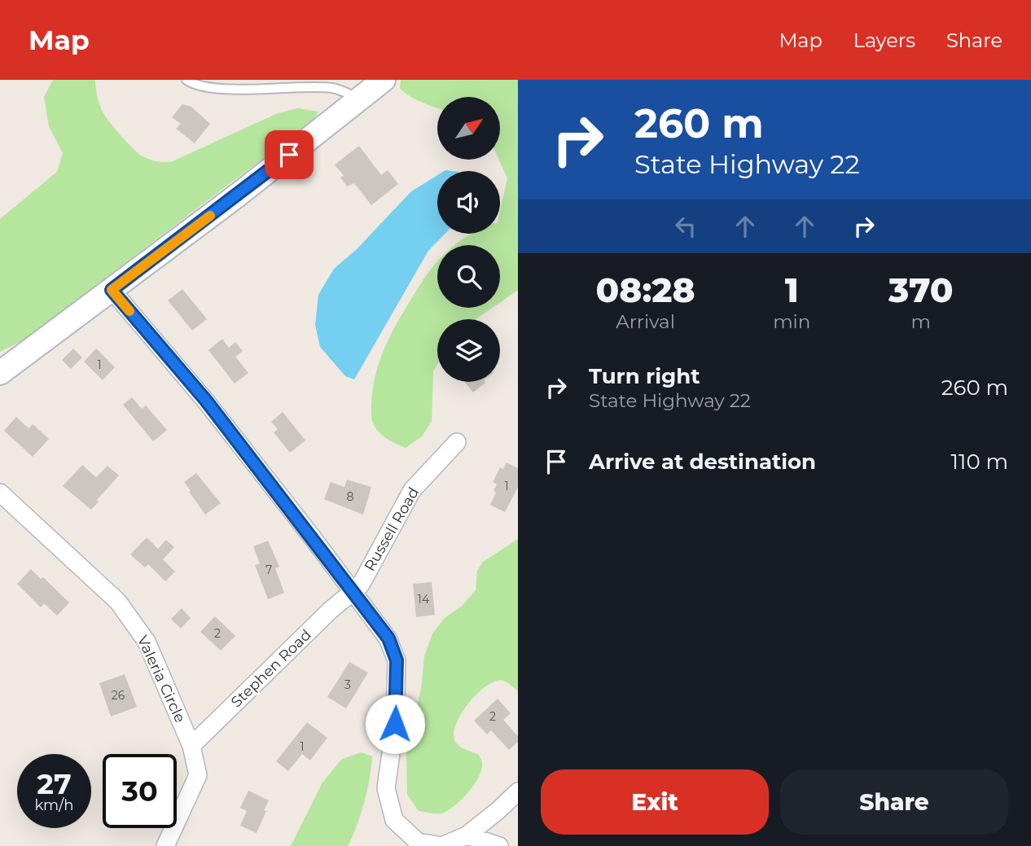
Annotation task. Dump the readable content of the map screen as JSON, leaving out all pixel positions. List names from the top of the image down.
{
  "streets": {
    "street": ["Russell Road", "Stephen Road", "Valeria Circle"]
  },
  "crossings": [
    ["Russell Road", "Stephen Road"],
    ["Stephen Road", "Valeria Circle"]
  ],
  "house_numbers": [
    "1",
    "1",
    "8",
    "7",
    "14",
    "2",
    "3",
    "26",
    "2",
    "1"
  ],
  "north": "top right",
  "page": {
    "header": "Map",
    "nav": ["Map", "Layers", "Share"],
    "turn": ["260 m", "State Highway 22"],
    "eta": [
      "08:28",
      "Arrival",
      "1",
      "min",
      "370",
      "m"
    ],
    "list": [
      {
        "name": "Turn right",
        "note": "State Highway 22",
        "value": "260 m"
      },
      {
        "name": "Arrive at destination",
        "value": "110 m"
      }
    ],
    "speed": "27 km/h",
    "limit": "30",
    "buttons": ["Exit", "Share"]
  }
}
